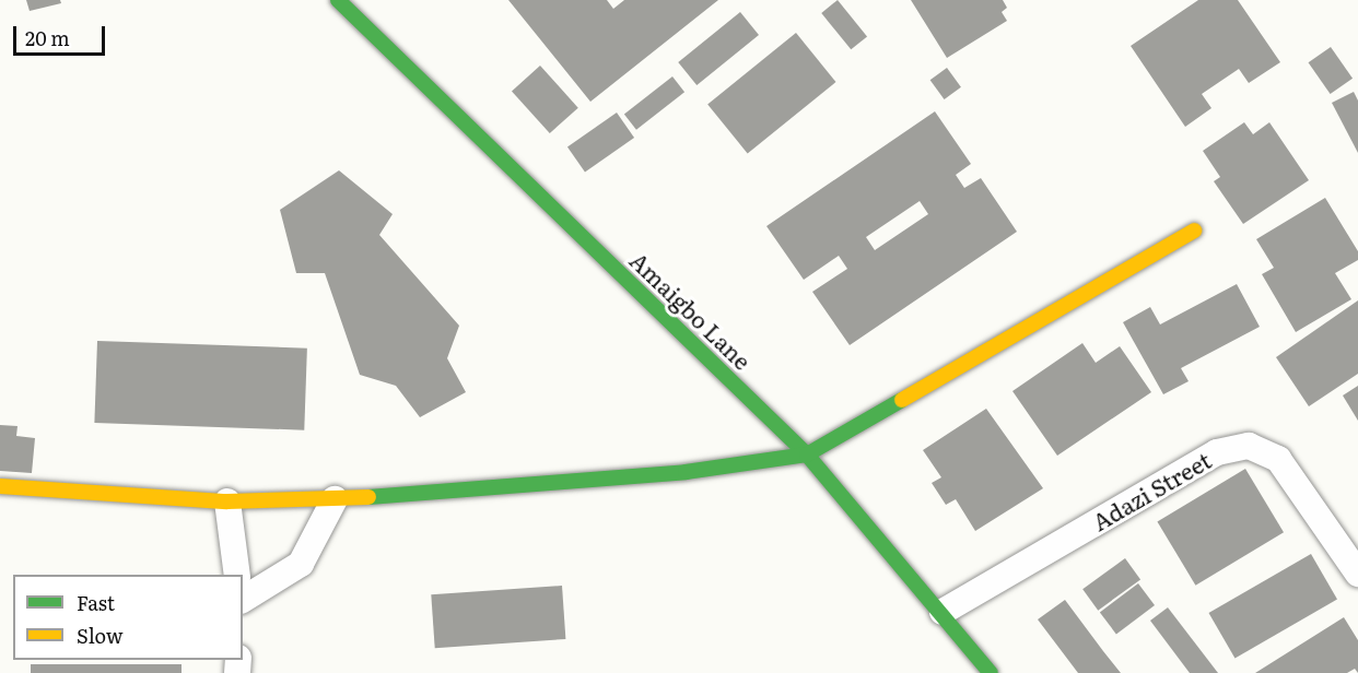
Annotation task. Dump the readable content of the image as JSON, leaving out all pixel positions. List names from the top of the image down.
{
  "streets": {
    "street": ["Amaigbo Lane", "Adazi Street"]
  },
  "crossings": [
    ["Amaigbo Lane", "Adazi Street"]
  ],
  "legend": ["Fast", "Slow"],
  "scale_bar": "20 m"
}
